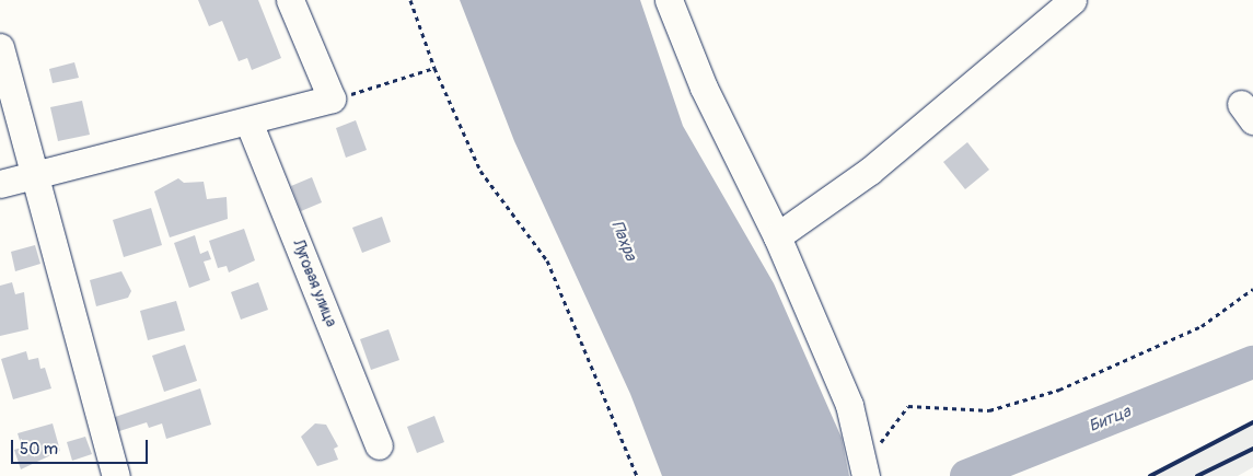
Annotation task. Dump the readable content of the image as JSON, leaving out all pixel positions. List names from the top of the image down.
{
  "streets": {
    "street": ["Луговая улица"]
  },
  "water": ["Пахра", "Битца"],
  "scale_bar": "50 m"
}
